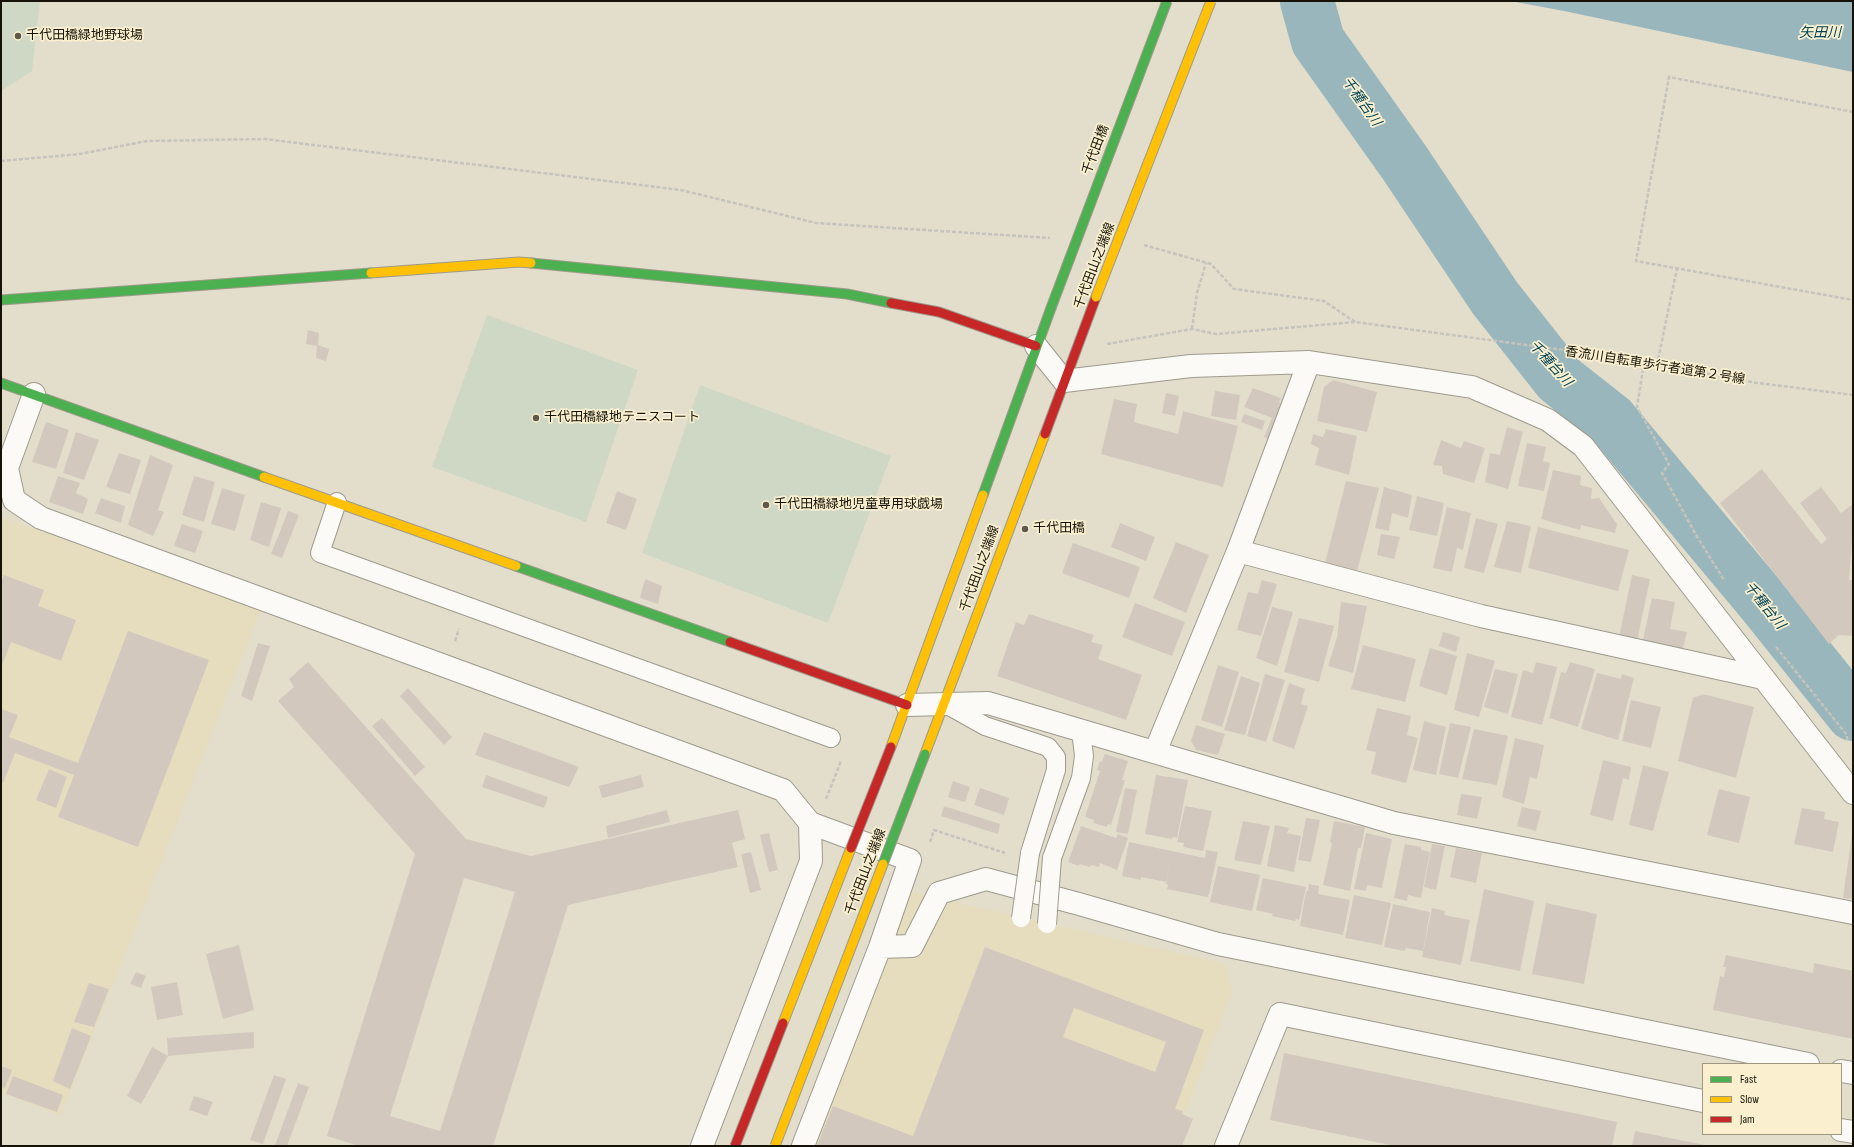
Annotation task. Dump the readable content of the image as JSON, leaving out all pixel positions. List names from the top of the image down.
{
  "streets": {
    "street": ["千代田橋", "千代田山之端線"],
    "path": ["香流川自転車歩行者道第２号線"]
  },
  "crossings": [
    ["千代田橋", "千代田山之端線"],
    ["千代田山之端線", "香流川自転車歩行者道第２号線"]
  ],
  "water": ["矢田川", "千種台川"],
  "places": [
    "千代田橋緑地野球場",
    "千代田橋緑地テニスコート",
    "千代田橋緑地児童専用球戯場",
    "千代田橋"
  ],
  "legend": ["Fast", "Slow", "Jam"]
}
